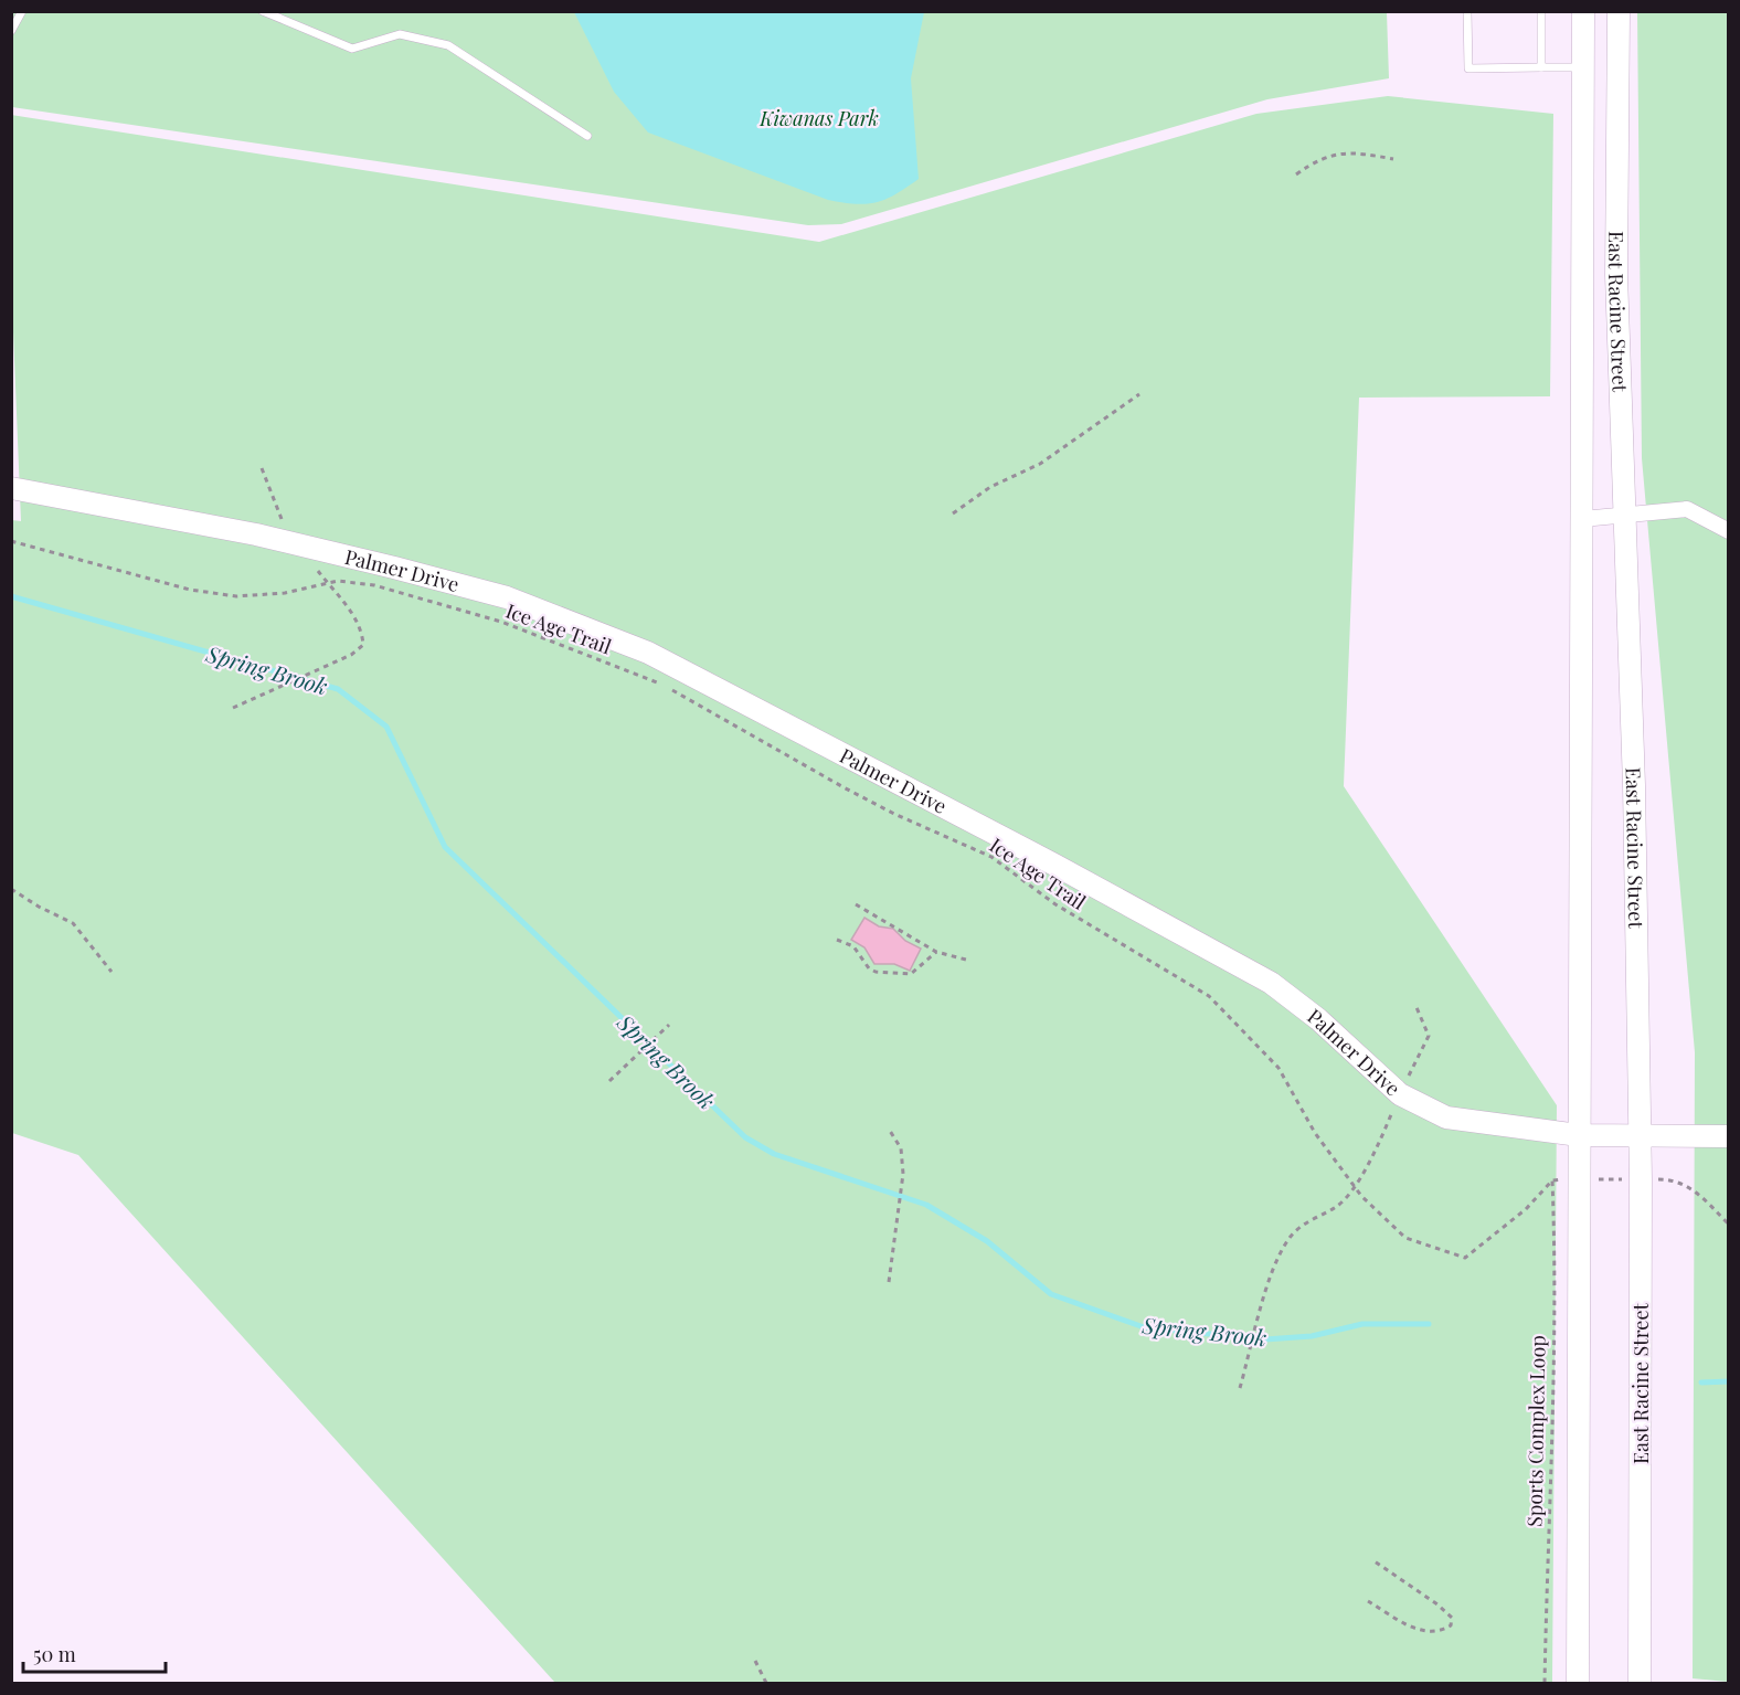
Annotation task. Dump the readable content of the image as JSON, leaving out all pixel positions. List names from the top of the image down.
{
  "streets": {
    "main road": ["East Racine Street", "Palmer Drive"],
    "path": ["Ice Age Trail", "Sports Complex Loop"]
  },
  "crossings": [
    ["East Racine Street", "Palmer Drive"],
    ["Ice Age Trail", "Sports Complex Loop"]
  ],
  "water": ["Spring Brook"],
  "parks": ["Kiwanas Park"],
  "scale_bar": "50 m"
}
